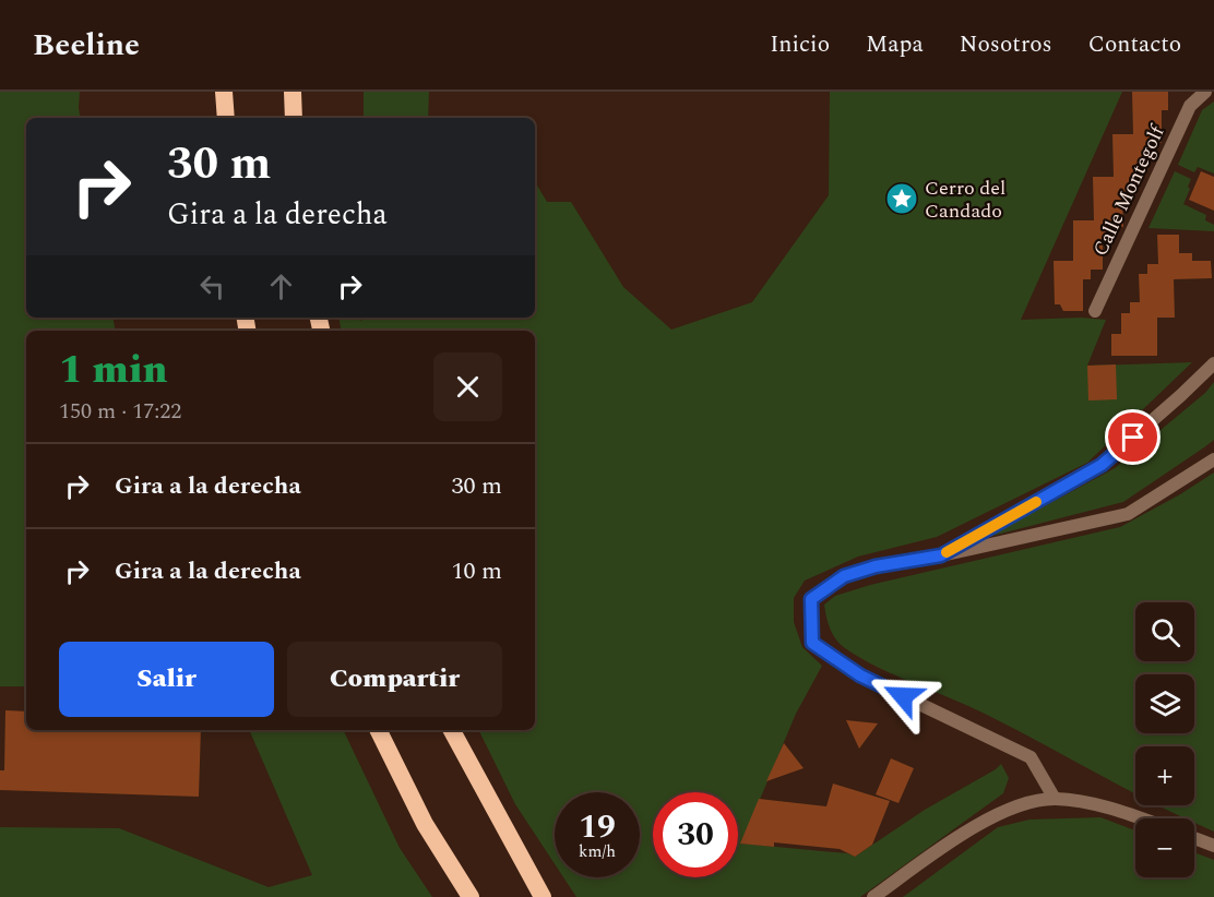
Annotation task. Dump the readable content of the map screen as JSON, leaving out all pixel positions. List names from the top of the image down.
{
  "streets": {
    "street": ["Calle Montegolf"]
  },
  "places": {
    "place": ["Cerro del Candado"]
  },
  "page": {
    "header": "Beeline",
    "nav": [
      "Inicio",
      "Mapa",
      "Nosotros",
      "Contacto"
    ],
    "turn": ["30 m", "Gira a la derecha"],
    "heading": ["1 min", "150 m · 17:22"],
    "list": [
      {
        "name": "Gira a la derecha",
        "value": "30 m"
      },
      {
        "name": "Gira a la derecha",
        "value": "10 m"
      }
    ],
    "map_buttons": ["+", "−"],
    "buttons": ["Salir", "Compartir"],
    "speed": "19 km/h",
    "limit": "30"
  }
}
